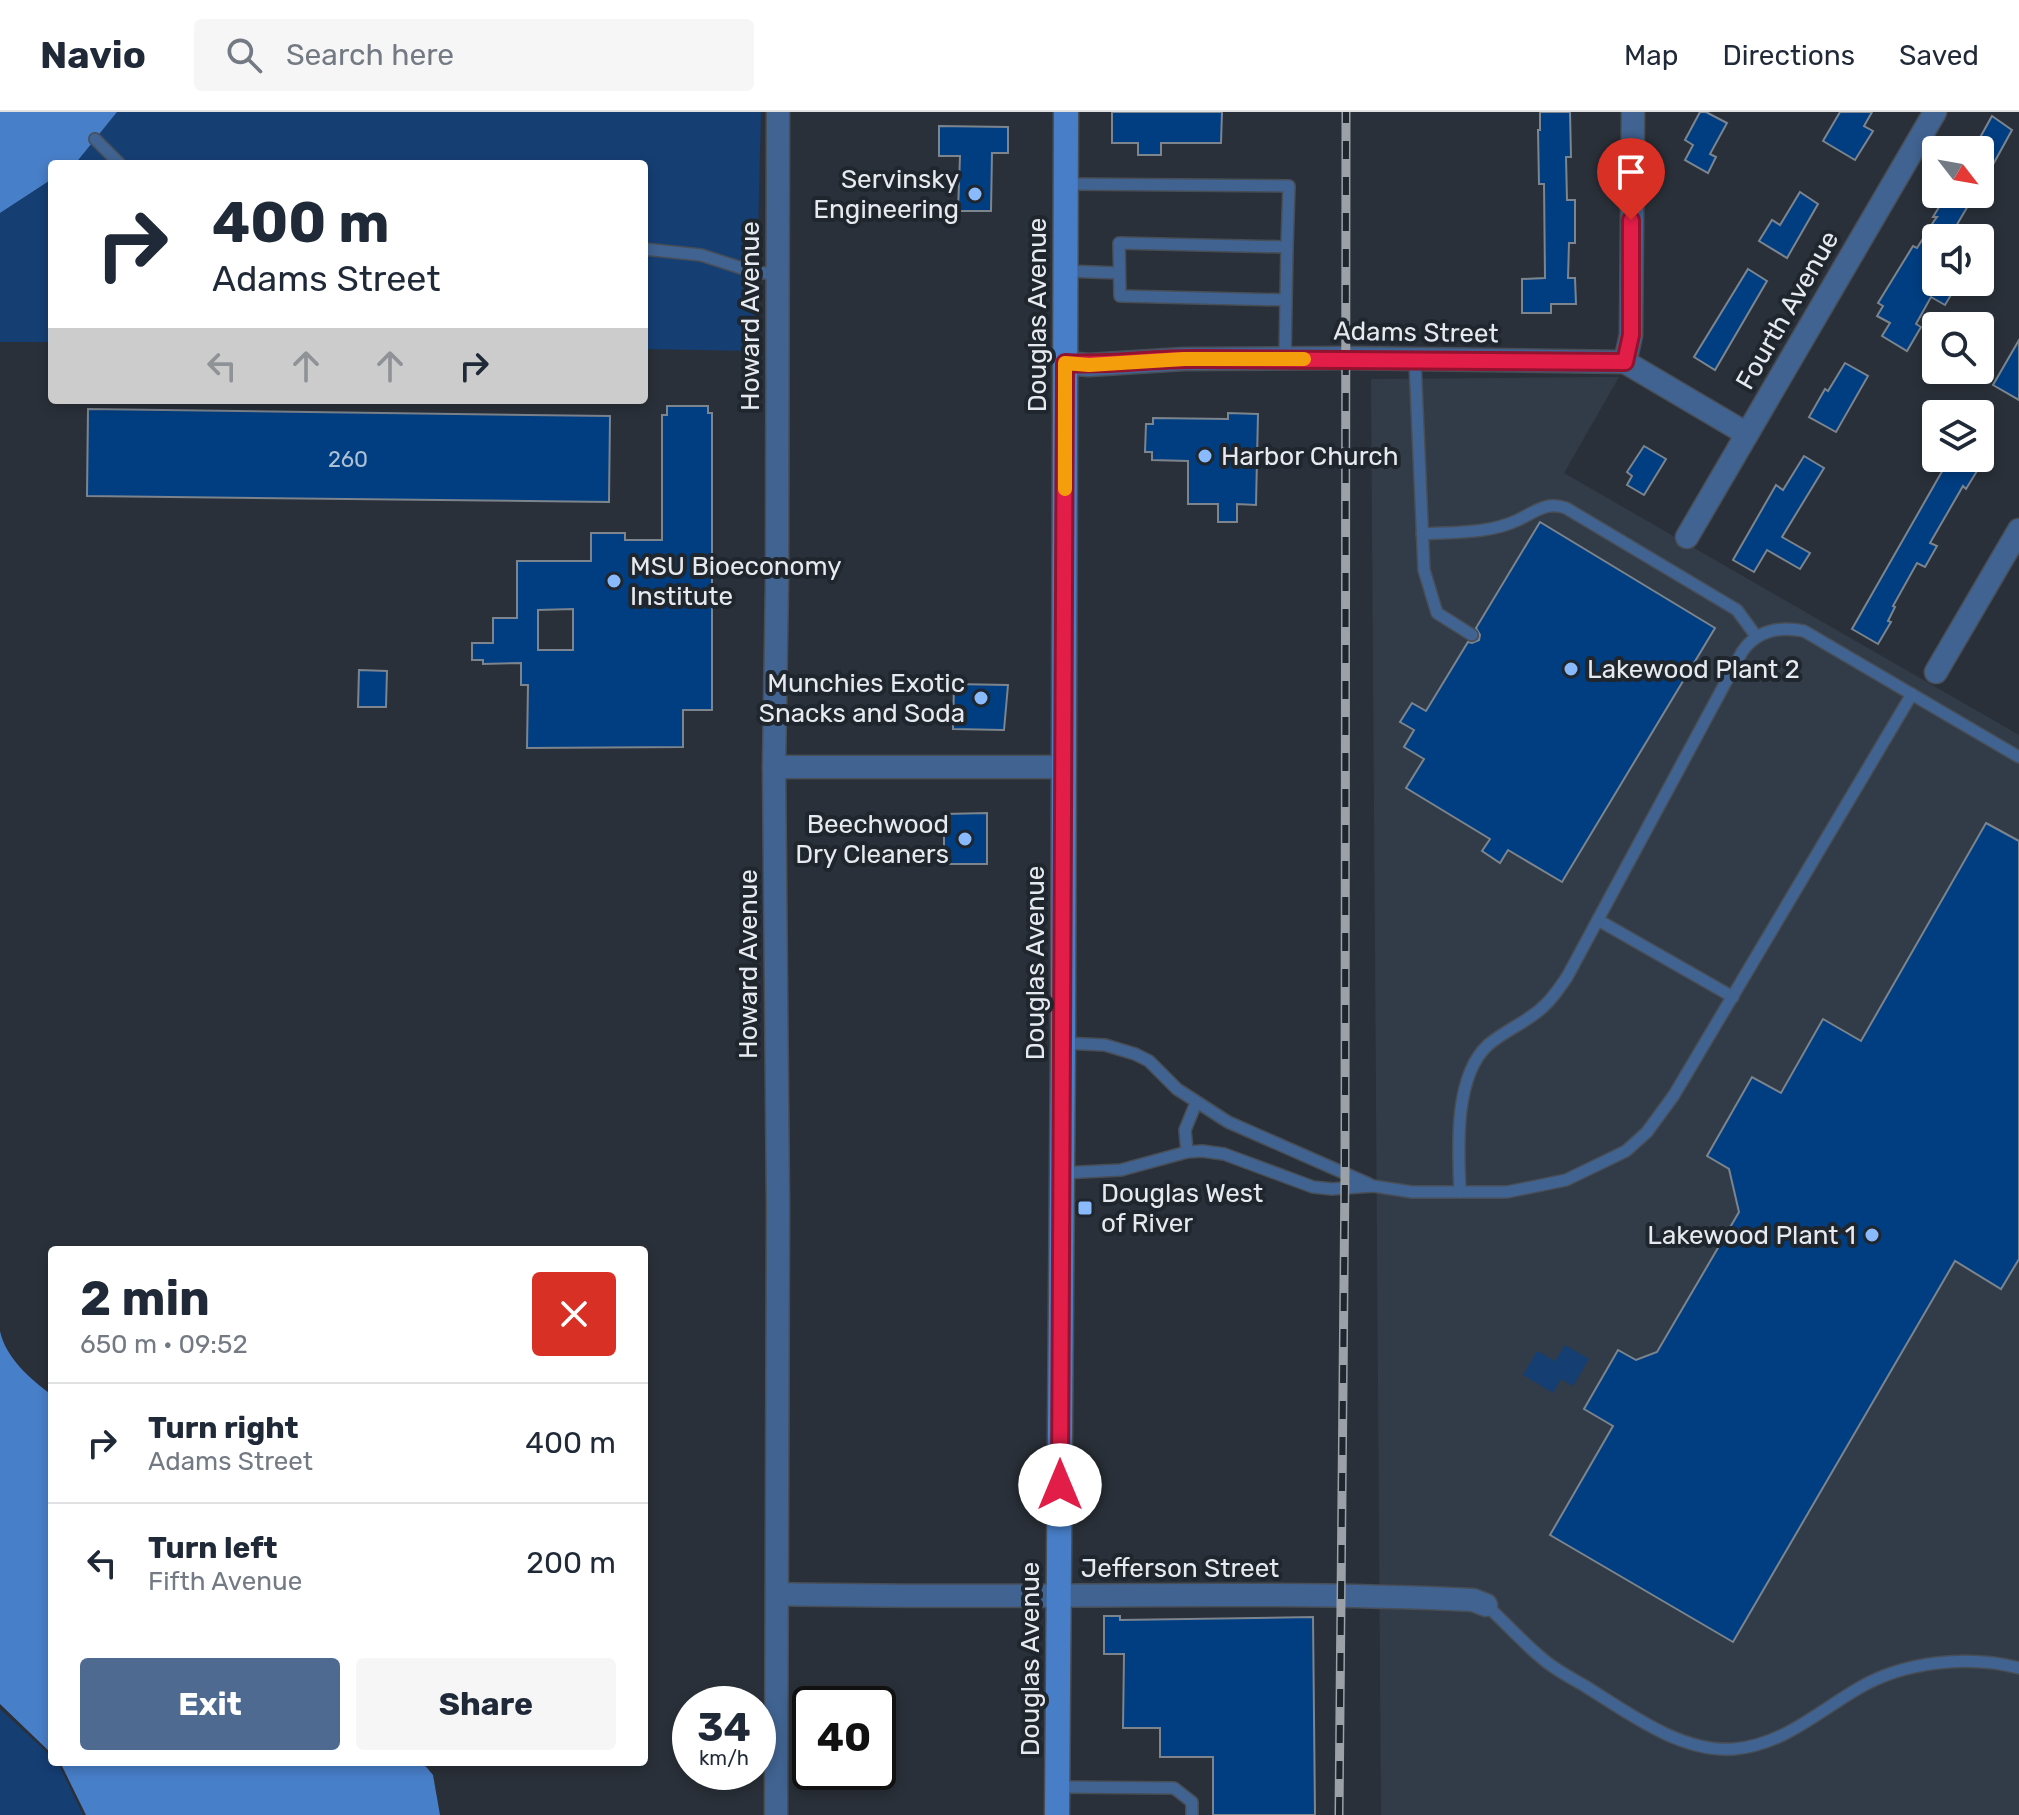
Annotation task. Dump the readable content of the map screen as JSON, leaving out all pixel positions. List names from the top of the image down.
{
  "streets": {
    "street": [
      "Fourth Avenue",
      "Douglas Avenue",
      "Howard Avenue",
      "Adams Street",
      "Jefferson Street"
    ]
  },
  "crossings": [
    ["Douglas Avenue", "Adams Street"],
    ["Douglas Avenue", "Jefferson Street"],
    ["Howard Avenue", "Jefferson Street"]
  ],
  "places": {
    "other": [
      "Servinsky Engineering",
      "Harbor Church",
      "MSU Bioeconomy Institute",
      "Lakewood Plant 2",
      "Munchies Exotic Snacks and Soda",
      "Beechwood Dry Cleaners",
      "Lakewood Plant 1"
    ],
    "transit": ["Douglas West of River"]
  },
  "house_numbers": ["260"],
  "north": "bottom right",
  "page": {
    "header": "Navio",
    "search": "Search here",
    "nav": ["Map", "Directions", "Saved"],
    "turn": ["400 m", "Adams Street"],
    "heading": ["2 min", "650 m · 09:52"],
    "list": [
      {
        "name": "Turn right",
        "note": "Adams Street",
        "value": "400 m"
      },
      {
        "name": "Turn left",
        "note": "Fifth Avenue",
        "value": "200 m"
      }
    ],
    "buttons": ["Exit", "Share"],
    "speed": "34 km/h",
    "limit": "40"
  }
}
